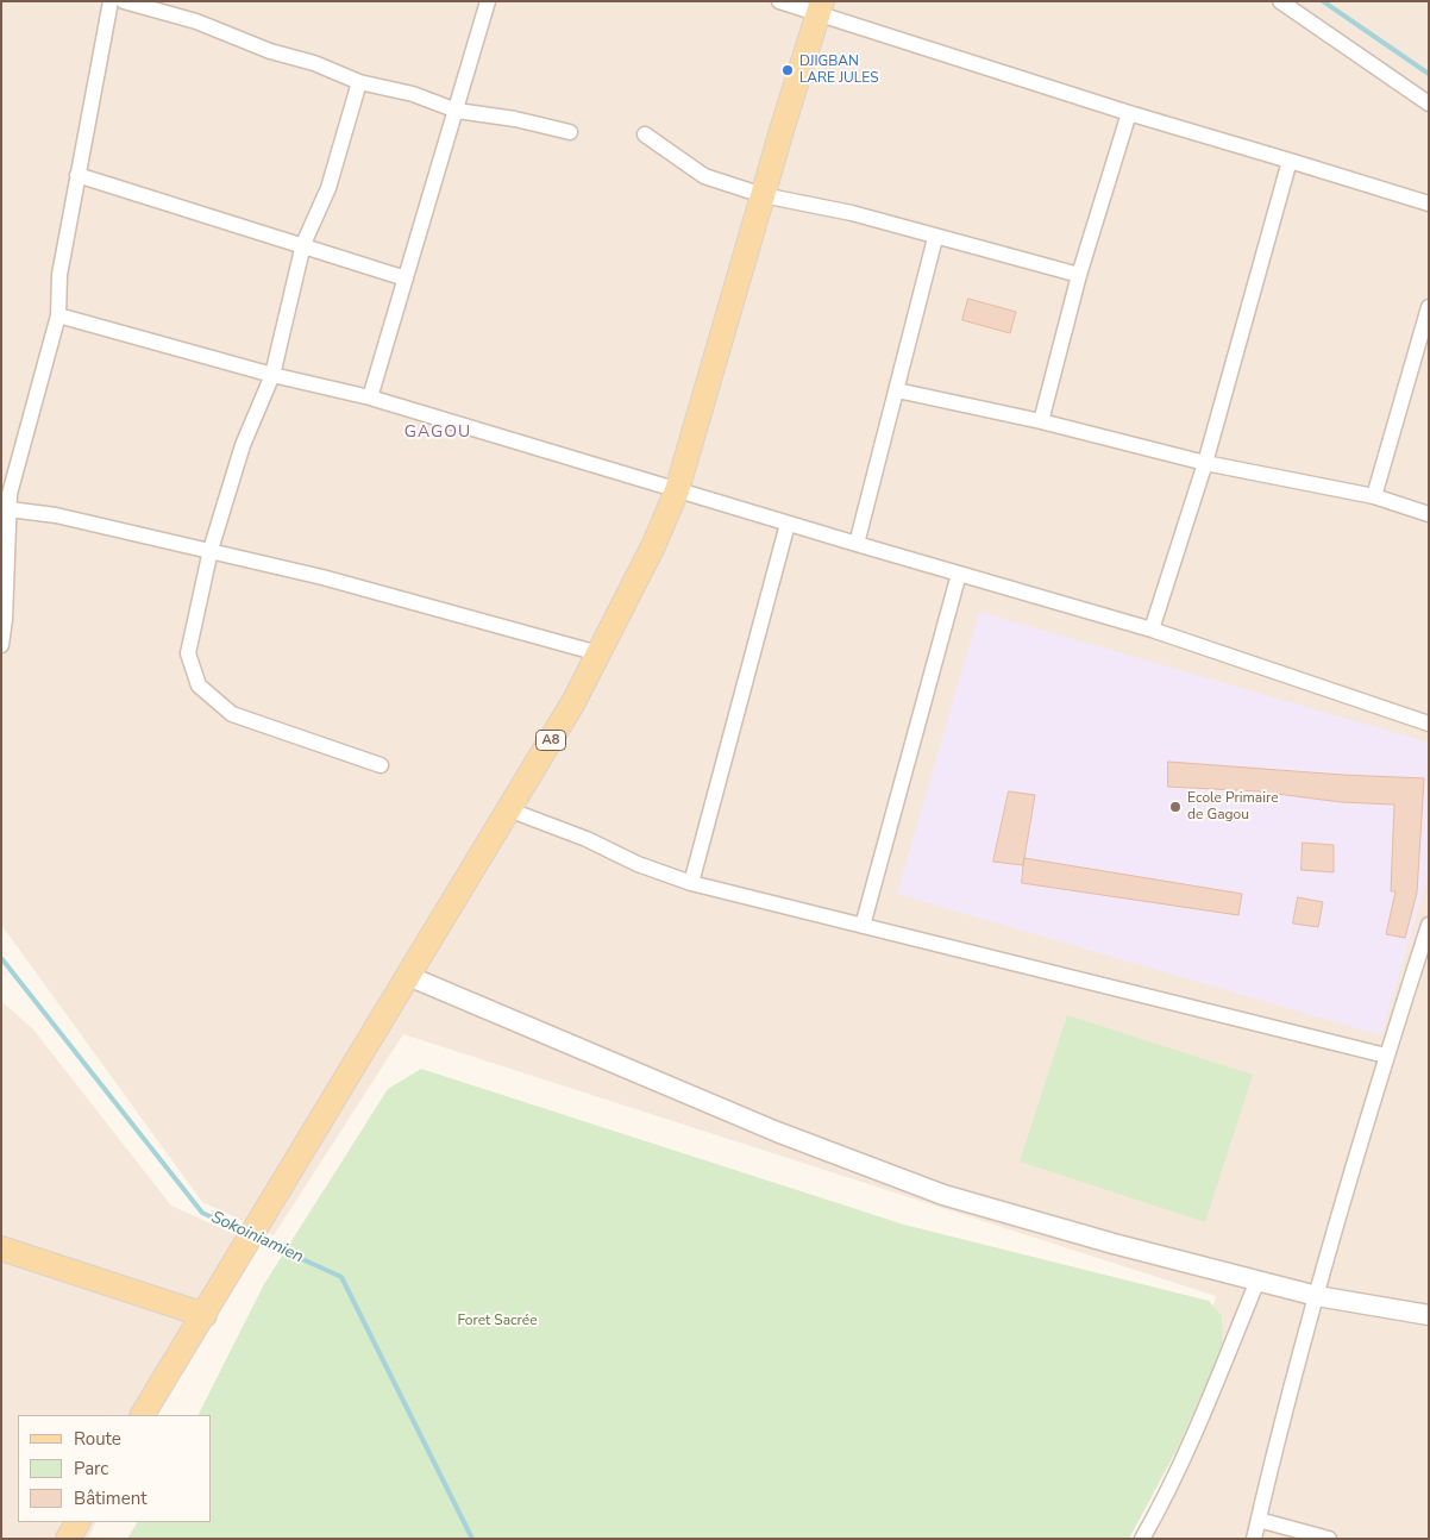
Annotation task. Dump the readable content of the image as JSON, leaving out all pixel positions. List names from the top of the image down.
{
  "streets": {
    "main road": ["A8"]
  },
  "districts": ["GAGOU"],
  "water": ["Sokoiniamien"],
  "parks": ["Foret Sacrée"],
  "places": ["DJIGBAN LARE JULES", "Ecole Primaire de Gagou"],
  "legend": ["Route", "Parc", "Bâtiment"]
}
